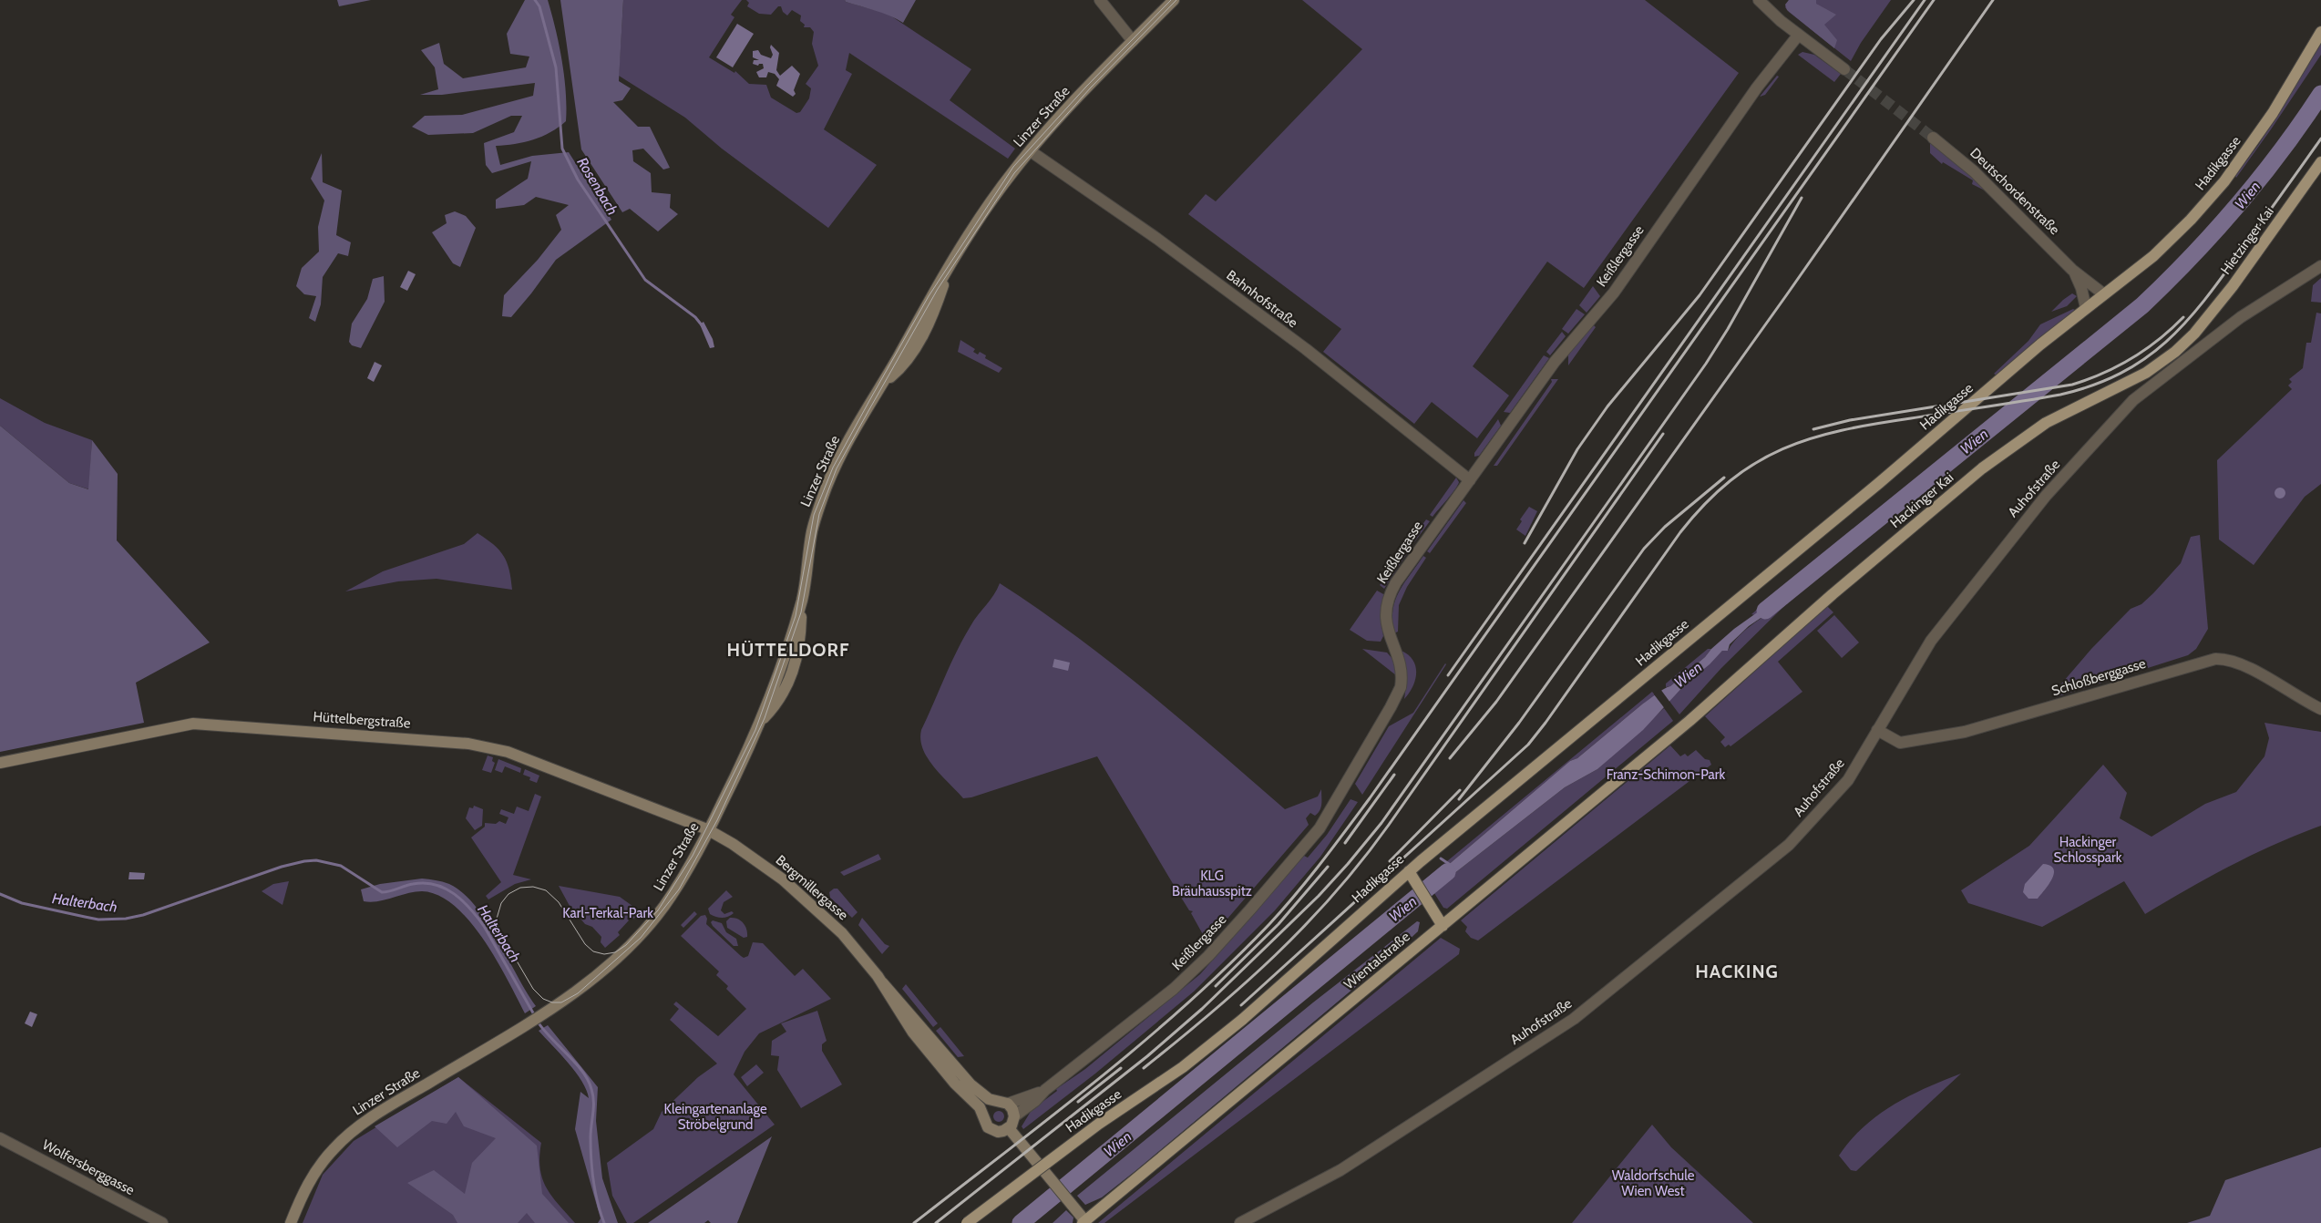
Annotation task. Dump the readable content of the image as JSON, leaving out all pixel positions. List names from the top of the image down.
{
  "streets": {
    "main road": [
      "Linzer Straße",
      "Hadikgasse",
      "Hietzinger Kai",
      "Hackinger Kai",
      "Hüttelbergstraße",
      "Bergmillergasse",
      "Wientalstraße"
    ],
    "street": [
      "Deutschordenstraße",
      "Keißlergasse",
      "Bahnhofstraße",
      "Auhofstraße",
      "Schloßberggasse",
      "Wolfersberggasse"
    ]
  },
  "crossings": [
    ["Linzer Straße", "Bahnhofstraße"],
    ["Linzer Straße", "Hüttelbergstraße"],
    ["Linzer Straße", "Bergmillergasse"],
    ["Hadikgasse", "Deutschordenstraße"],
    ["Hietzinger Kai", "Hackinger Kai"],
    ["Keißlergasse", "Bahnhofstraße"],
    ["Keißlergasse", "Bergmillergasse"],
    ["Auhofstraße", "Schloßberggasse"],
    ["Hackinger Kai", "Wientalstraße"],
    ["Hüttelbergstraße", "Bergmillergasse"]
  ],
  "districts": ["HÜTTELDORF", "HACKING"],
  "water": ["Rosenbach", "Wien", "Halterbach"],
  "parks": [
    "Franz-Schimon-Park",
    "Hackinger Schlosspark",
    "KLG Bräuhausspitz",
    "Karl-Terkal-Park",
    "Kleingartenanlage Ströbelgrund",
    "Waldorfschule Wien West"
  ]
}
